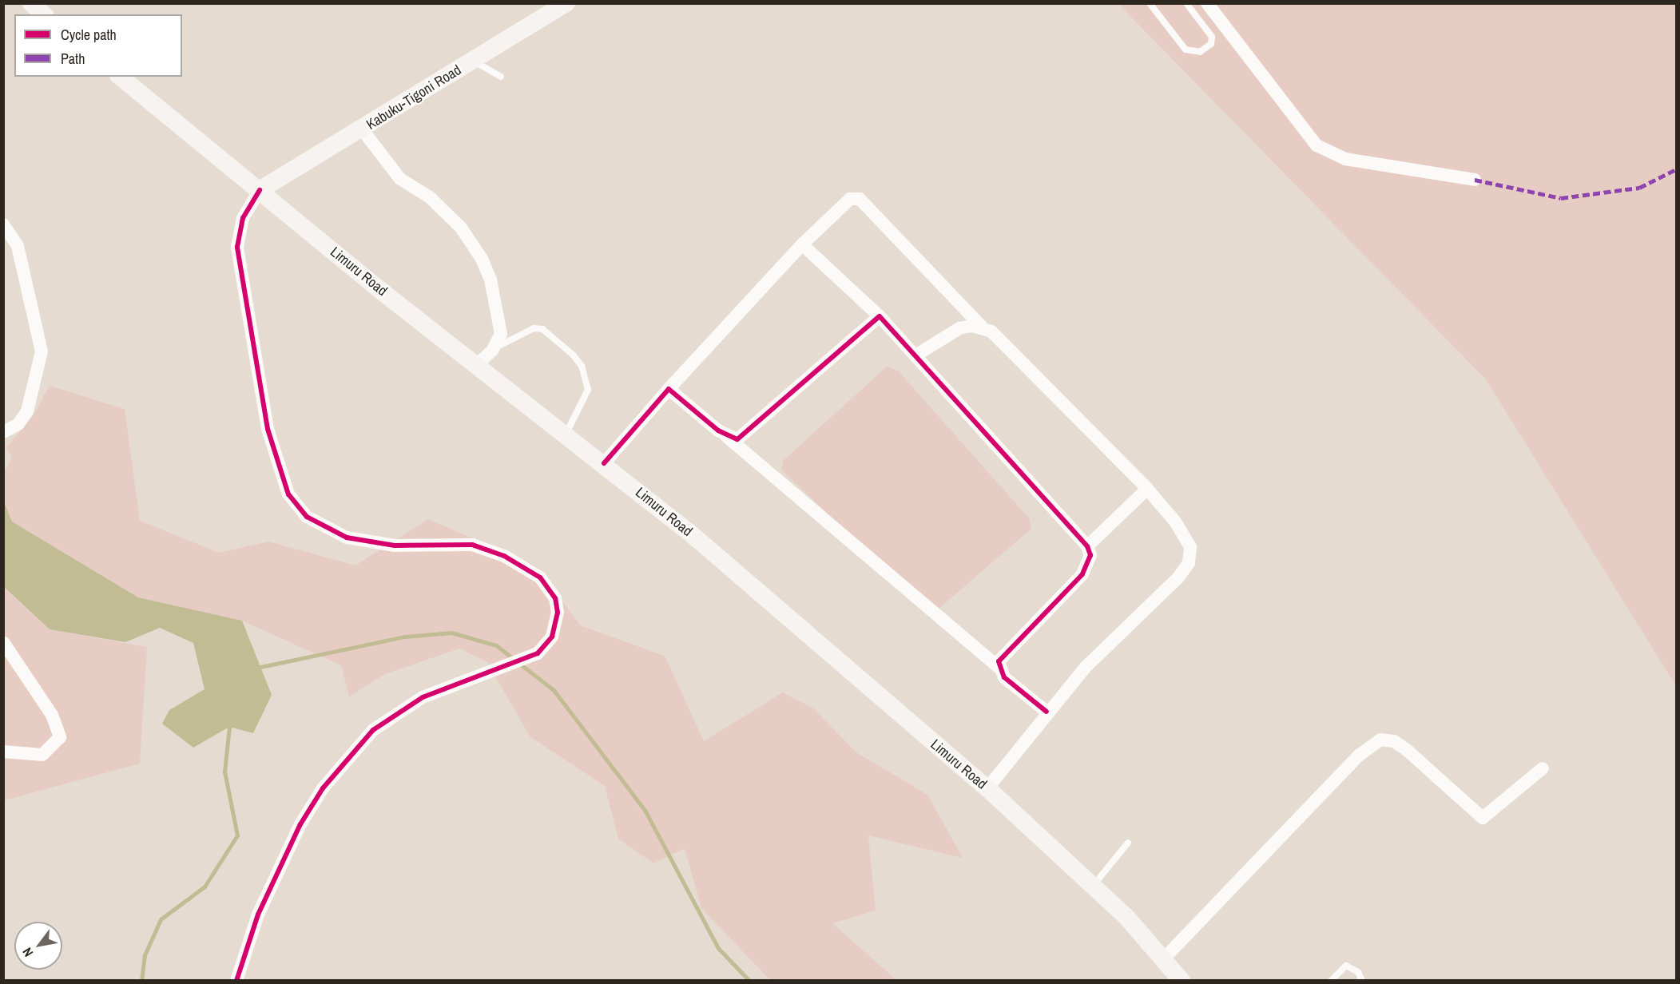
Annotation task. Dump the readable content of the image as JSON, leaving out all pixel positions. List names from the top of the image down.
{
  "streets": {
    "main road": ["Kabuku-Tigoni Road", "Limuru Road"]
  },
  "crossings": [
    ["Kabuku-Tigoni Road", "Limuru Road"]
  ],
  "legend": ["Cycle path", "Path"],
  "north": "bottom left"
}
